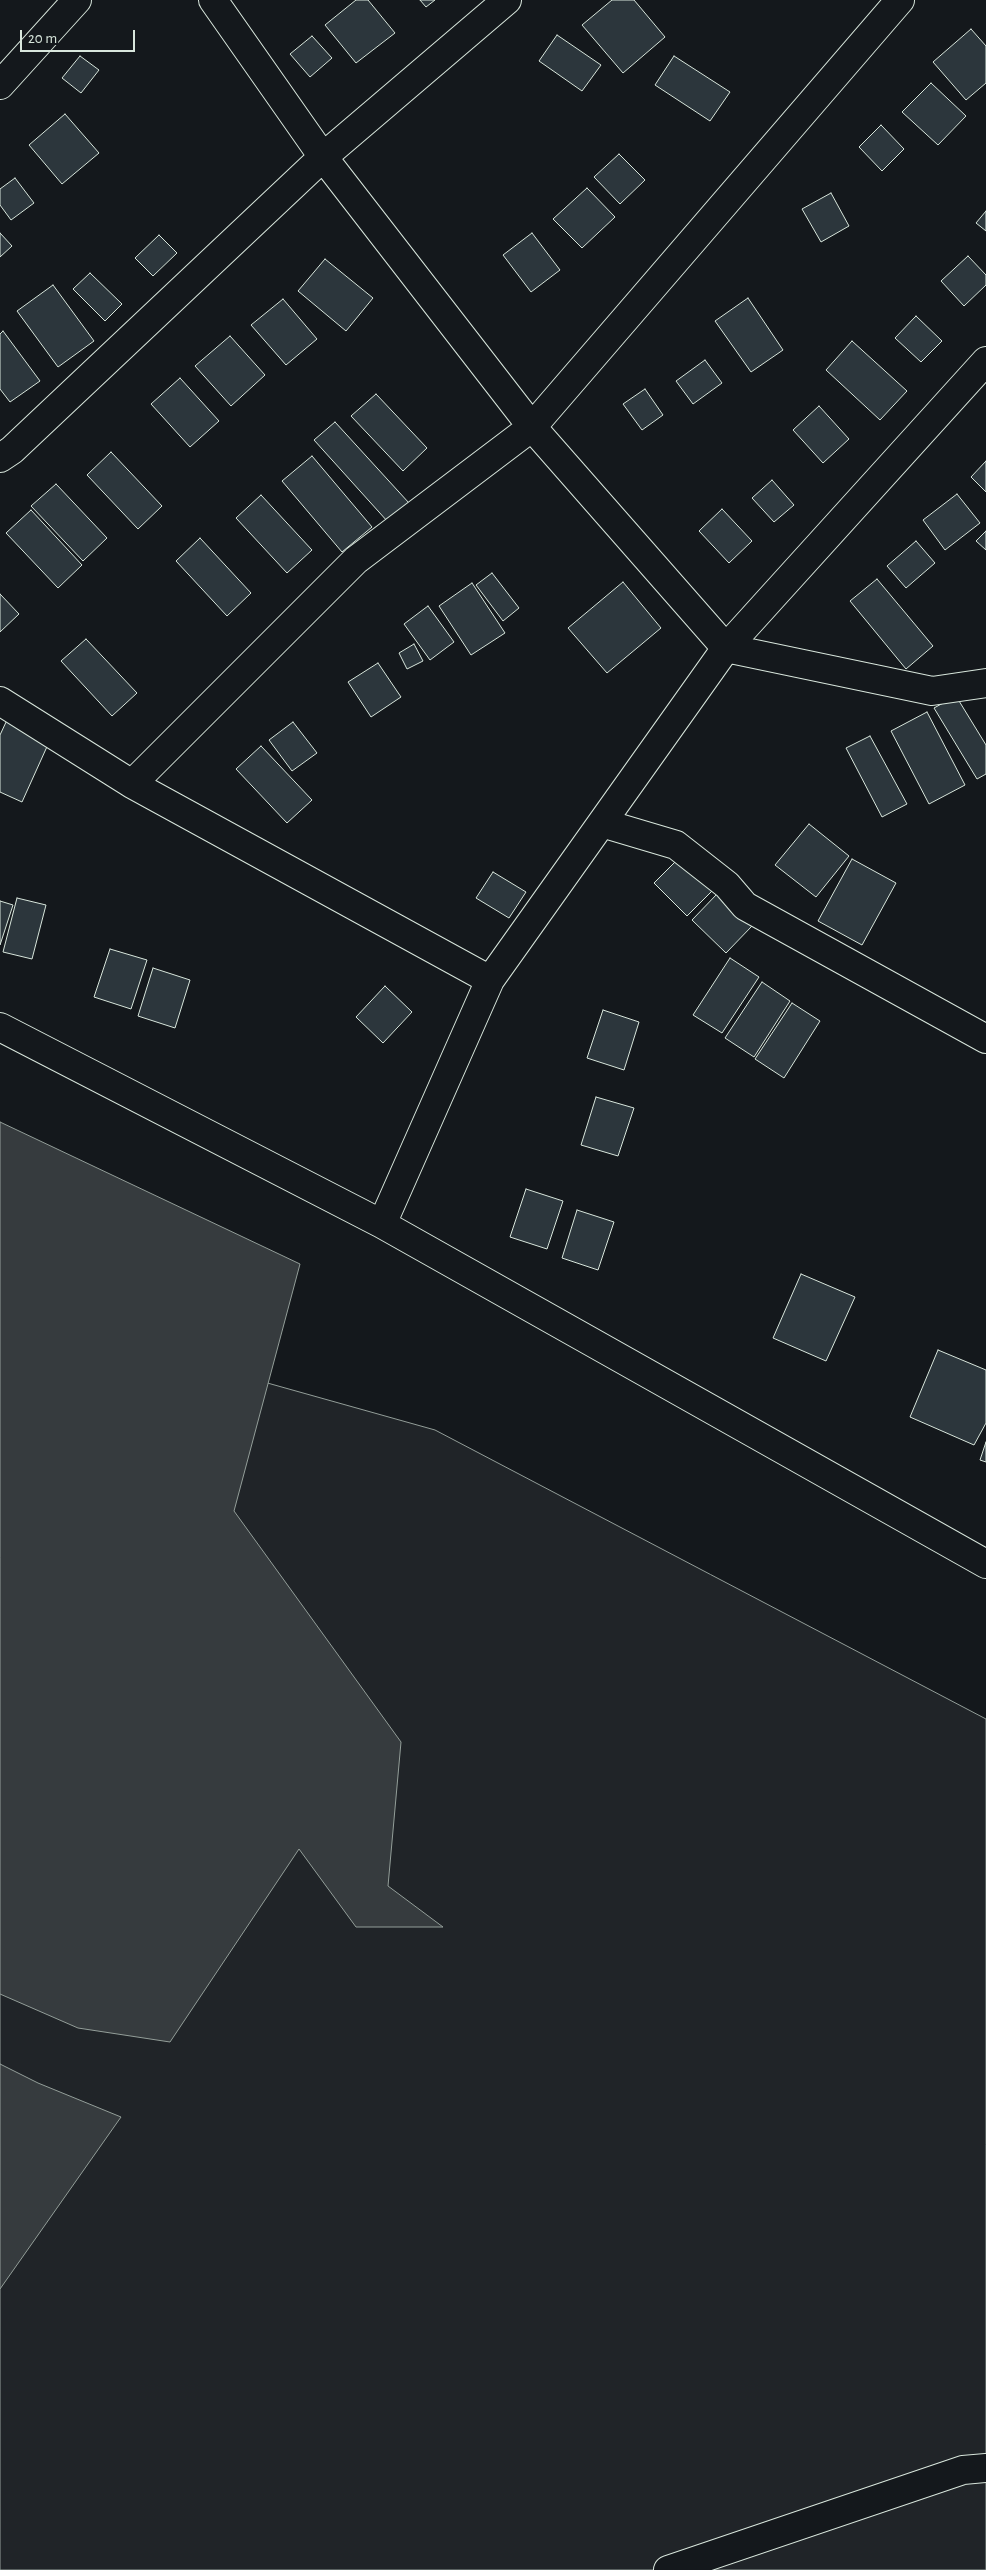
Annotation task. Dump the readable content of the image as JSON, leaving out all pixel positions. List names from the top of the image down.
{
  "scale_bar": "20 m"
}
